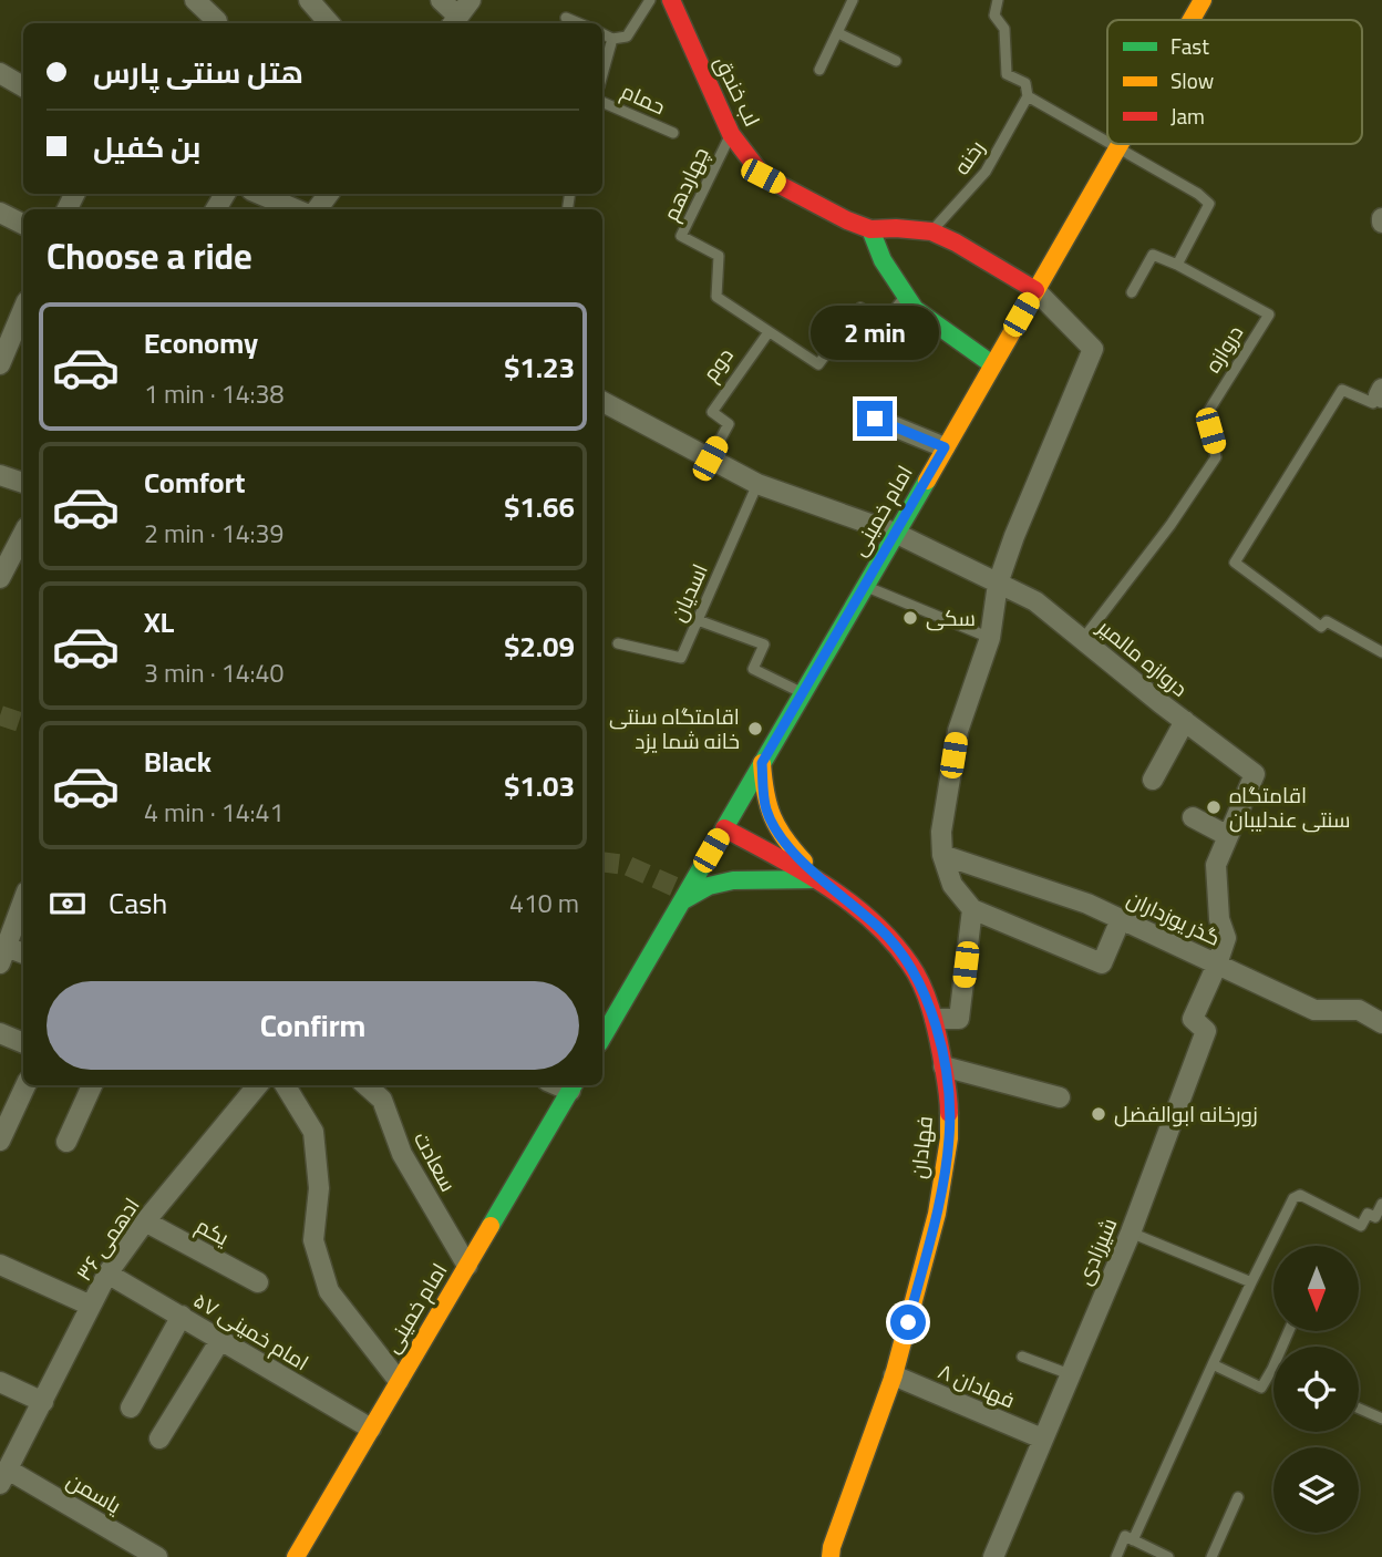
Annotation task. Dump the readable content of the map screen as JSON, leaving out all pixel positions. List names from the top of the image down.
{
  "streets": {
    "street": [
      "لب خندق",
      "امام خمینی",
      "دروازه مالمیر",
      "گذر يوزداران",
      "فهادان",
      "سعادت",
      "یکم",
      "ادهمی ۳۶",
      "شیرزادی",
      "امام خمینی ۵۷",
      "فهادان ۸",
      "یاسمن"
    ],
    "lane": [
      "حمام",
      "رخنه",
      "چهاردهم",
      "دروازه",
      "دوم",
      "اسدیان"
    ]
  },
  "crossings": [
    ["لب خندق", "رخنه"],
    ["لب خندق", "چهاردهم"],
    ["لب خندق", "امام خمینی"],
    ["چهاردهم", "دوم"],
    ["دروازه", "دروازه مالمیر"],
    ["دوم", "دروازه مالمیر"],
    ["امام خمینی", "دروازه مالمیر"],
    ["امام خمینی", "فهادان"],
    ["امام خمینی", "سعادت"],
    ["امام خمینی", "امام خمینی ۵۷"],
    ["اسدیان", "دروازه مالمیر"],
    ["گذر يوزداران", "شیرزادی"],
    ["فهادان", "فهادان ۸"],
    ["یکم", "ادهمی ۳۶"],
    ["ادهمی ۳۶", "امام خمینی ۵۷"],
    ["ادهمی ۳۶", "یاسمن"],
    ["شیرزادی", "فهادان ۸"]
  ],
  "places": [
    "سکی",
    "اقامتگاه سنتی خانه شما یزد",
    "اقامتگاه سنتی عندلیبان",
    "زورخانه ابوالفضل"
  ],
  "legend": ["Fast", "Slow", "Jam"],
  "north": "bottom",
  "page": {
    "banner": ["هتل سنتی پارس", "بن کفیل"],
    "heading": "Choose a ride",
    "list": [
      {
        "name": "Economy",
        "note": "1 min · 14:38",
        "value": "$1.23"
      },
      {
        "name": "Comfort",
        "note": "2 min · 14:39",
        "value": "$1.66"
      },
      {
        "name": "XL",
        "note": "3 min · 14:40",
        "value": "$2.09"
      },
      {
        "name": "Black",
        "note": "4 min · 14:41",
        "value": "$1.03"
      }
    ],
    "bubble": "2 min",
    "pay": ["Cash", "410 m"],
    "buttons": "Confirm"
  }
}
